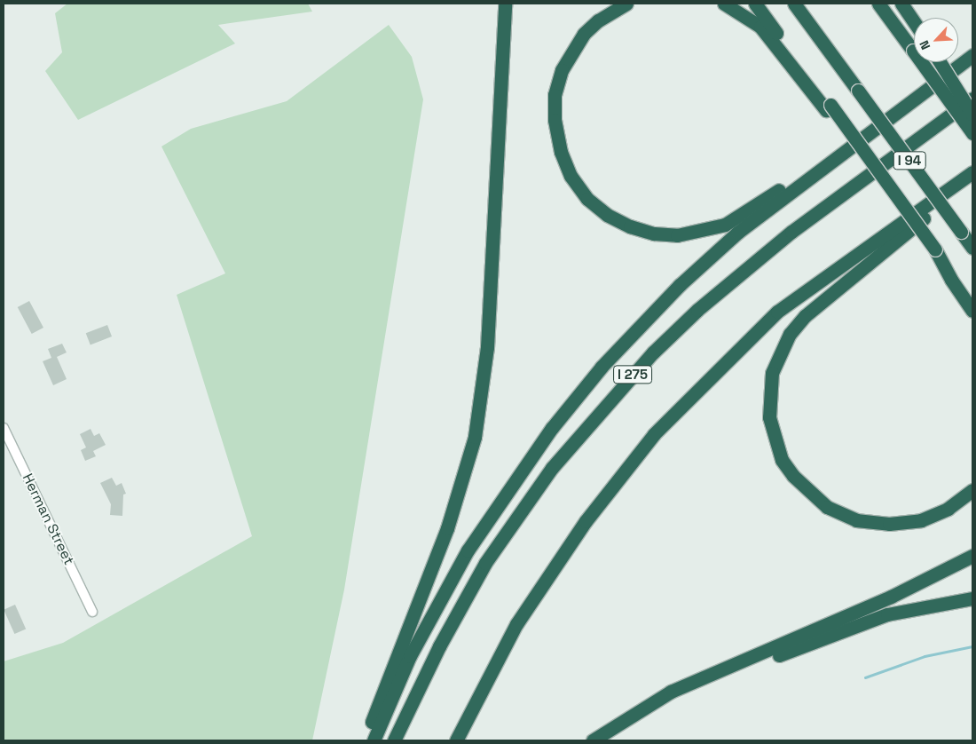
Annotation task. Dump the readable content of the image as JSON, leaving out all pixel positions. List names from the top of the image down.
{
  "streets": {
    "highway": ["I 94", "I 275"],
    "street": ["Herman Street"]
  },
  "north": "bottom left"
}
